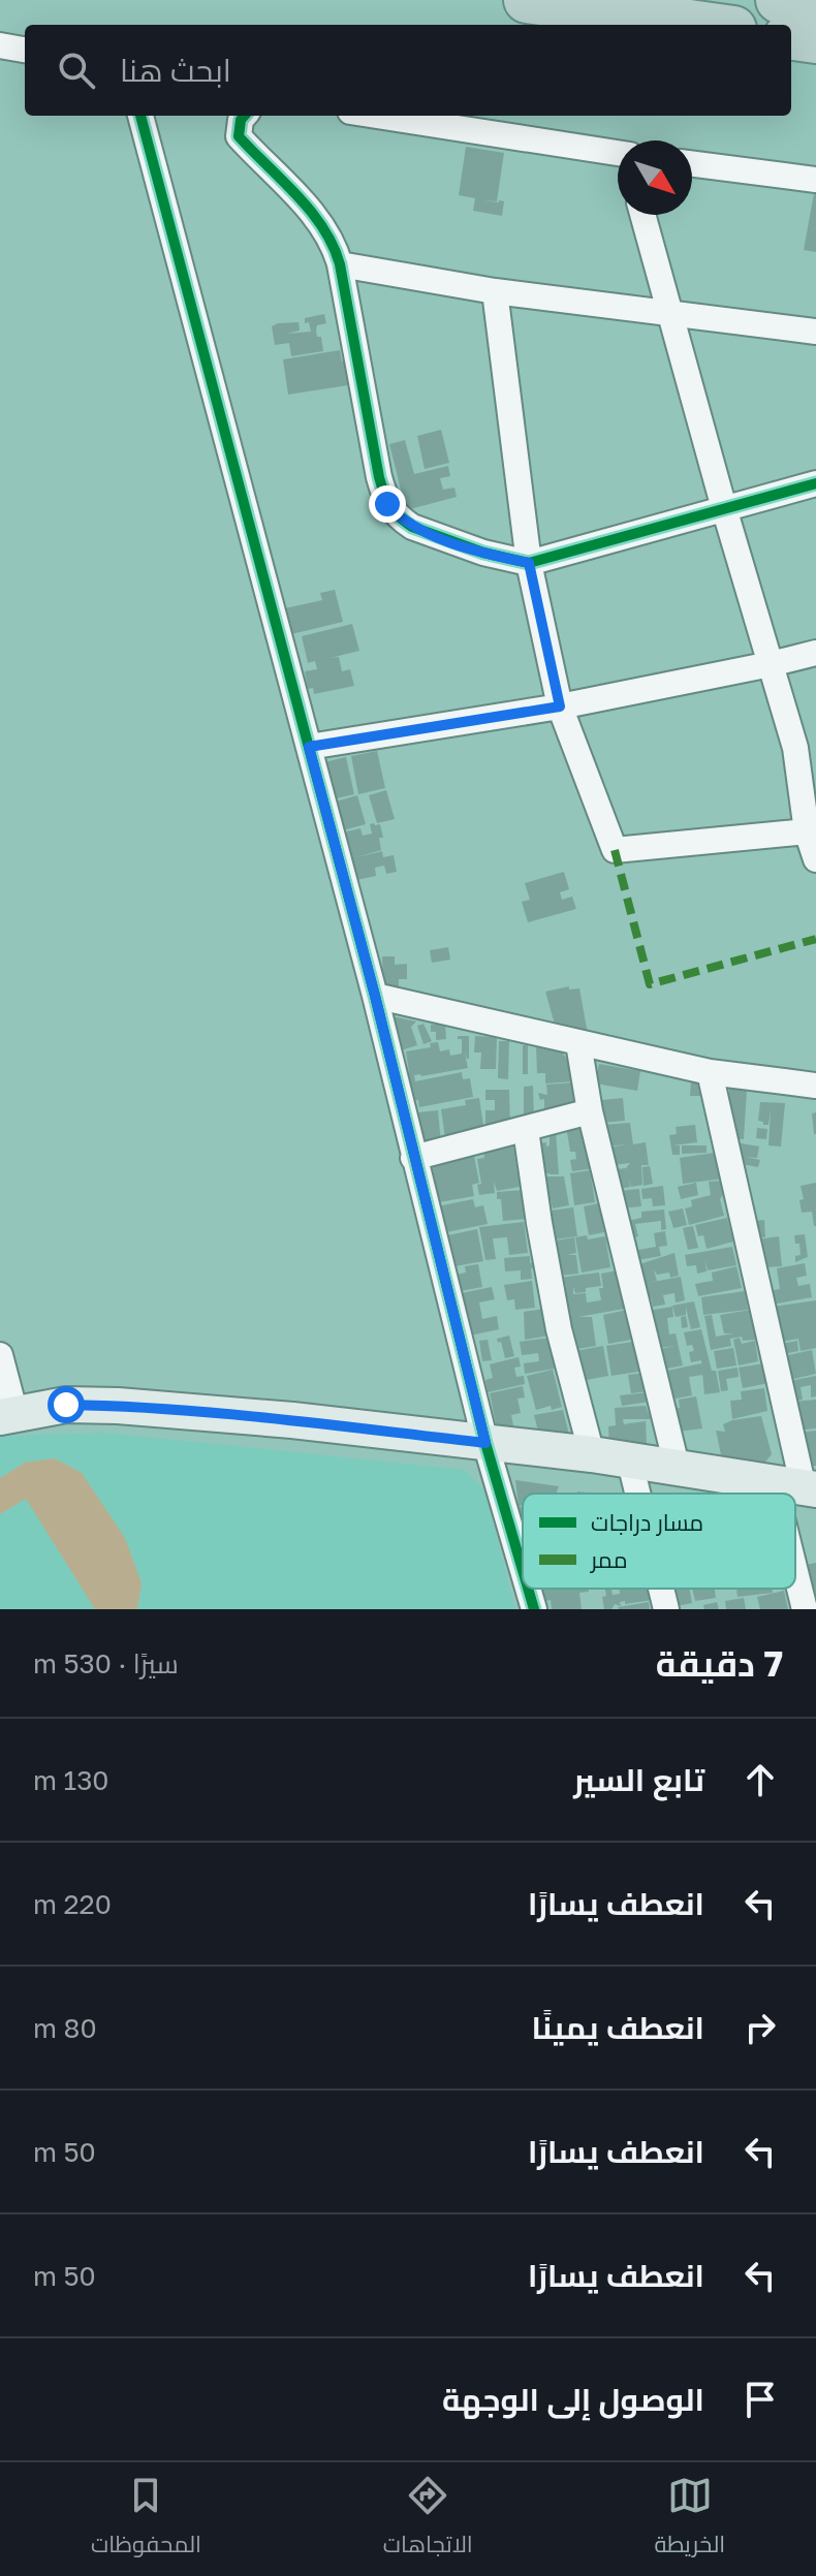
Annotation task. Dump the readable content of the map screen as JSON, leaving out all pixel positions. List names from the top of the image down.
{
  "legend": ["مسار دراجات", "ممر"],
  "north": "bottom right",
  "page": {
    "search": "ابحث هنا",
    "heading": ["7 دقيقة", "سيرًا · 530 m"],
    "list": [
      ["تابع السير", "130 m"],
      ["انعطف يسارًا", "220 m"],
      ["انعطف يمينًا", "80 m"],
      ["انعطف يسارًا", "50 m"],
      ["انعطف يسارًا", "50 m"],
      "الوصول إلى الوجهة"
    ],
    "nav": ["الخريطة", "الاتجاهات", "المحفوظات"]
  }
}
